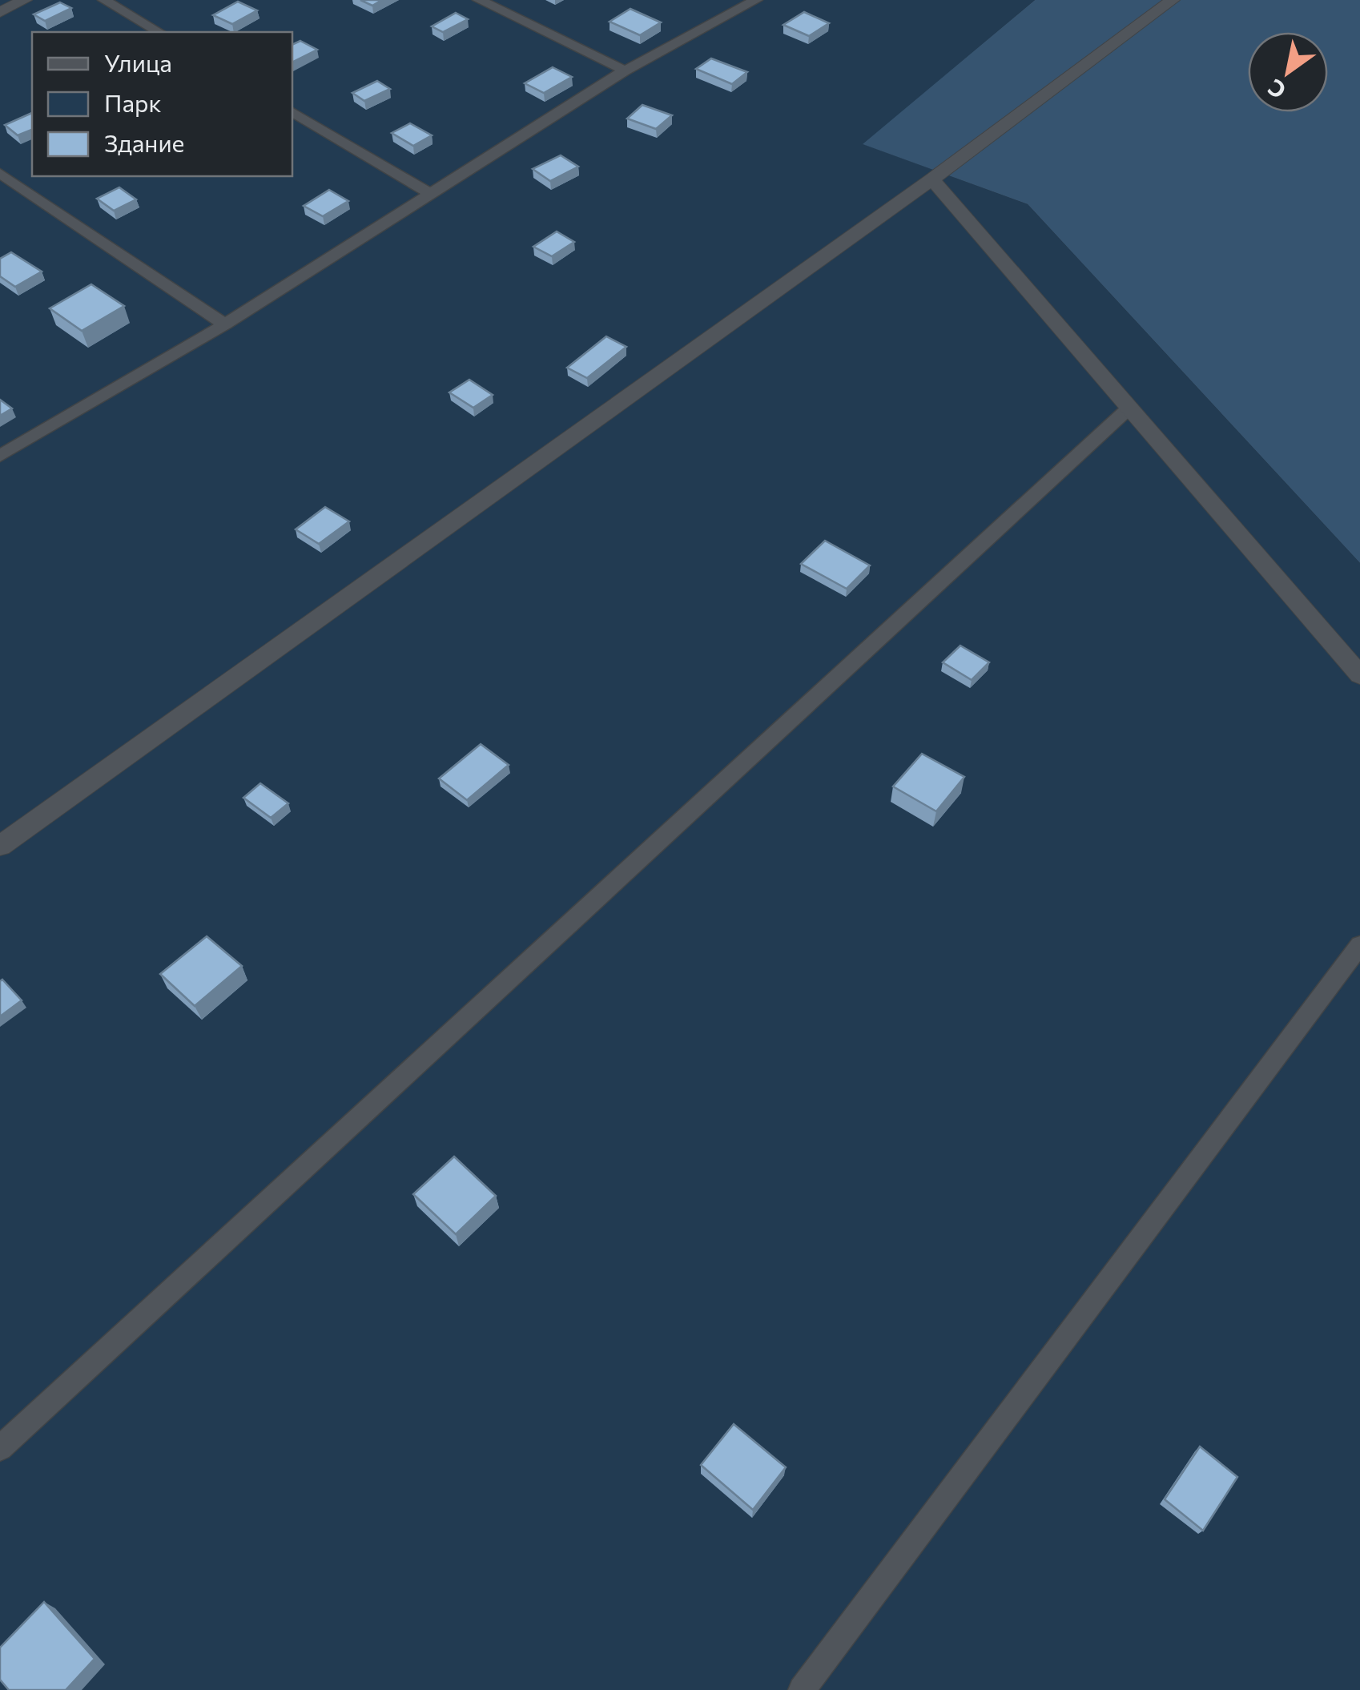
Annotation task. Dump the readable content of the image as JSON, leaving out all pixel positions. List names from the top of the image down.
{
  "legend": ["Улица", "Парк", "Здание"],
  "north": "bottom left"
}
